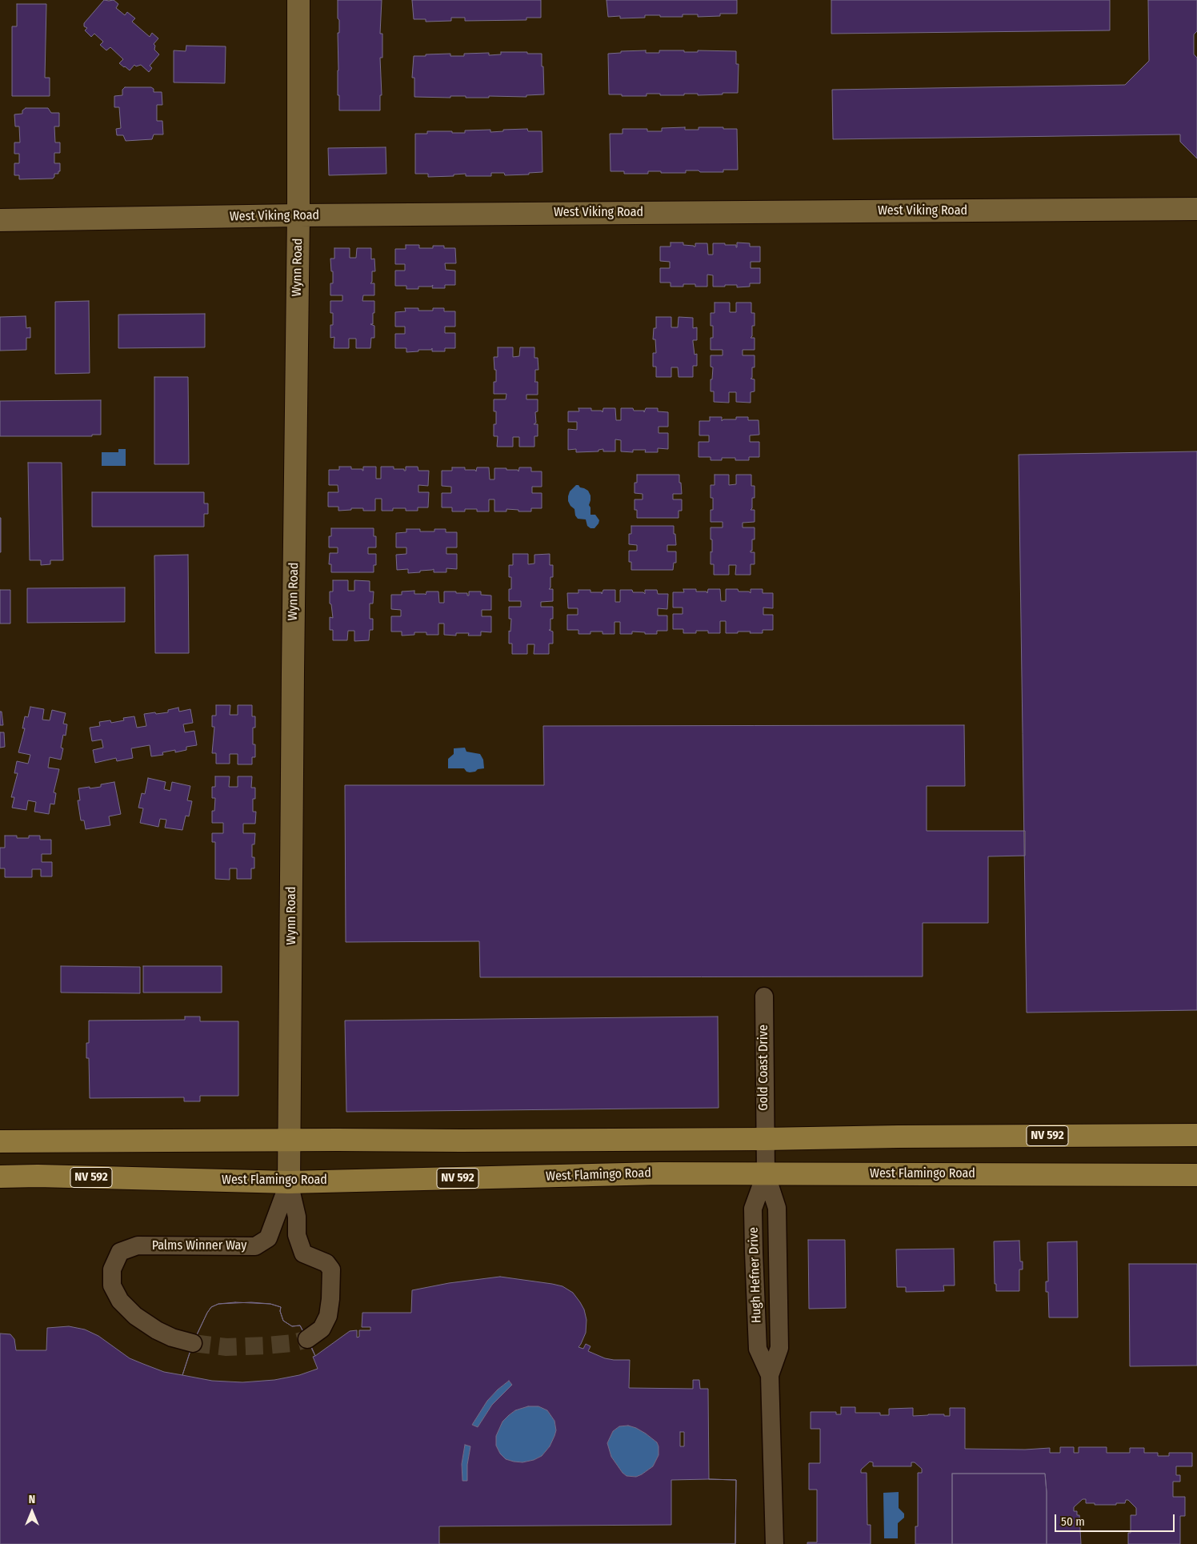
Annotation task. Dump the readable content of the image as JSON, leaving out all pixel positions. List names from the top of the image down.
{
  "streets": {
    "main road": ["NV 592", "West Flamingo Road"],
    "street": [
      "West Viking Road",
      "Wynn Road",
      "Gold Coast Drive",
      "Palms Winner Way",
      "Hugh Hefner Drive"
    ]
  },
  "crossings": [
    ["West Viking Road", "Wynn Road"],
    ["Wynn Road", "NV 592"],
    ["Wynn Road", "West Flamingo Road"],
    ["Wynn Road", "Palms Winner Way"],
    ["Gold Coast Drive", "NV 592"],
    ["Gold Coast Drive", "Hugh Hefner Drive"],
    ["NV 592", "Hugh Hefner Drive"],
    ["West Flamingo Road", "Palms Winner Way"],
    ["West Flamingo Road", "Hugh Hefner Drive"]
  ],
  "scale_bar": "50 m",
  "north": "top"
}
